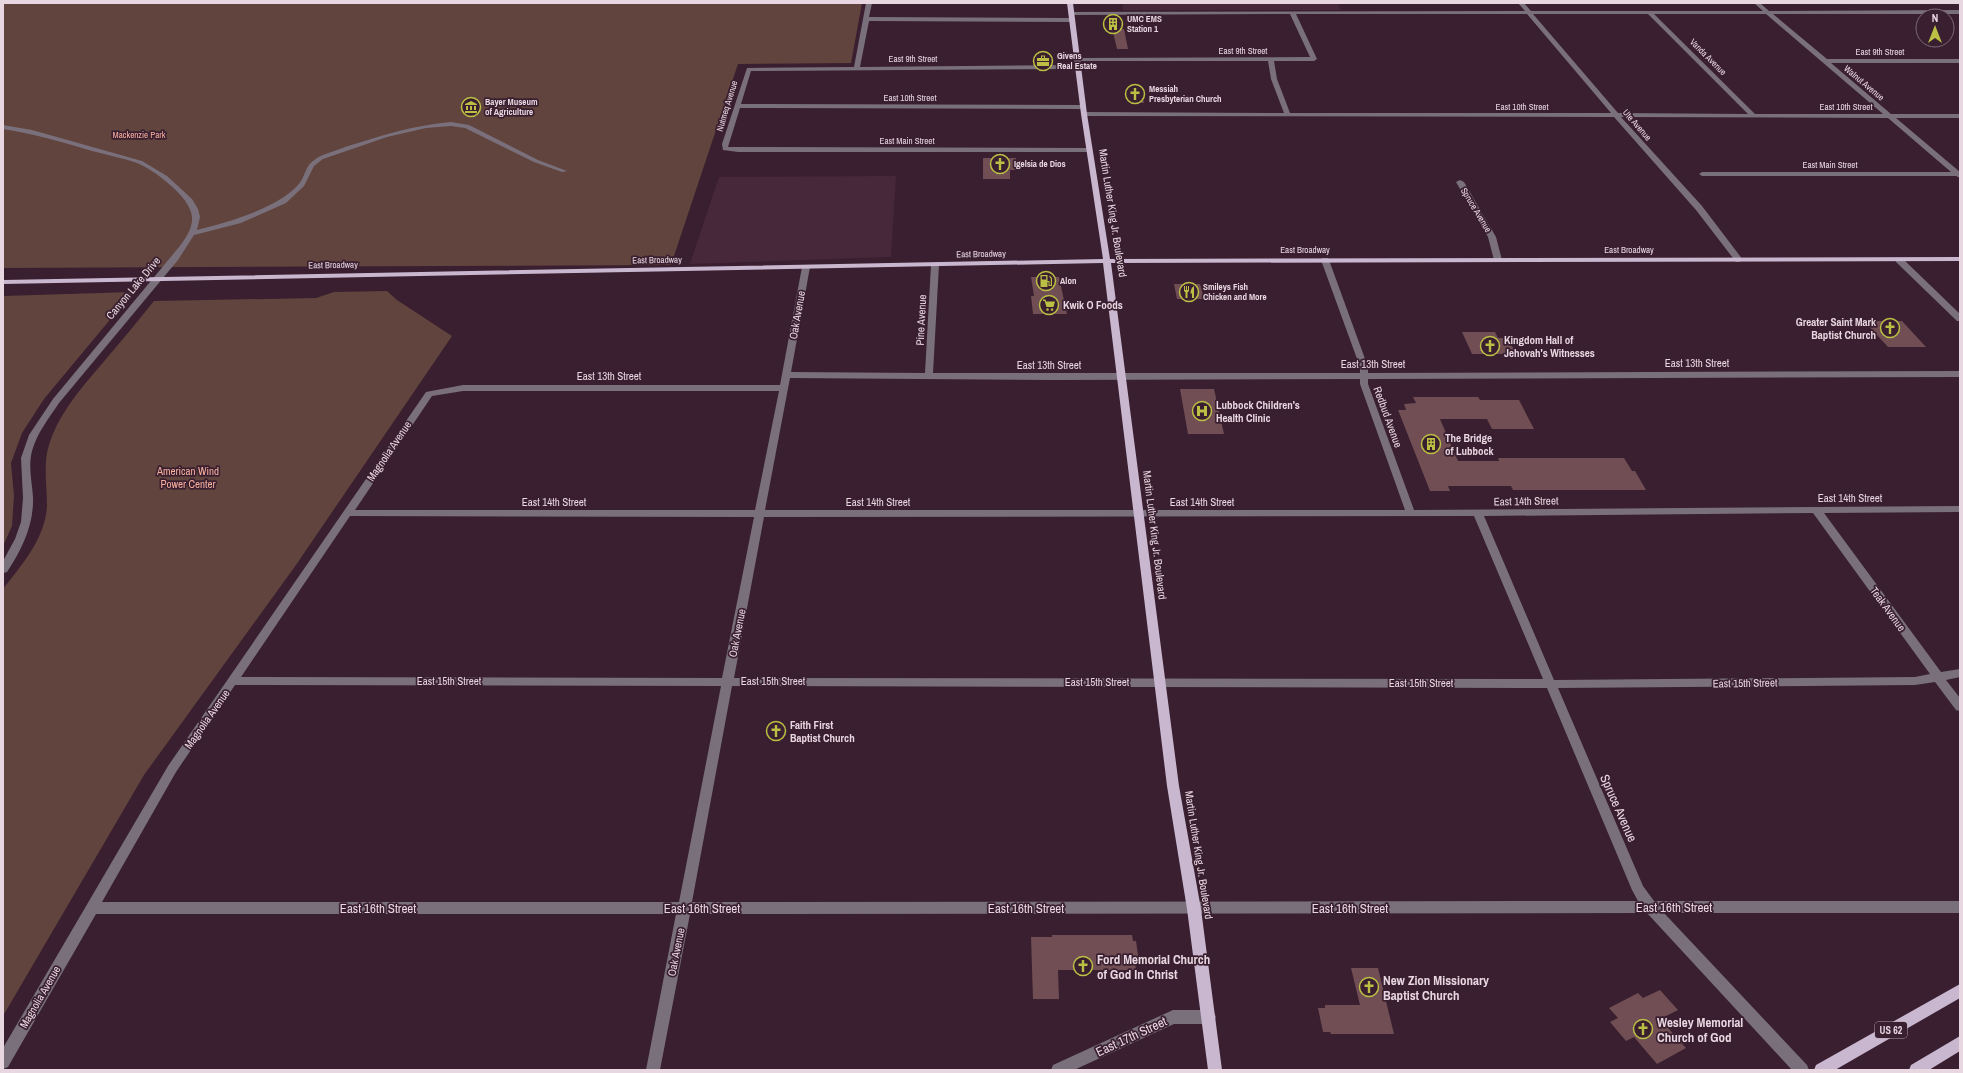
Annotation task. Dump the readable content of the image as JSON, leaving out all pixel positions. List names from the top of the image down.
{
  "streets": {
    "main road": ["Martin Luther King Jr. Boulevard", "East Broadway", "US 62"],
    "street": [
      "East 9th Street",
      "Vanda Avenue",
      "Walnut Avenue",
      "East 10th Street",
      "Nutmeq Avenue",
      "Ute Avenue",
      "East Main Street",
      "Spruce Avenue",
      "Canyon Lake Drive",
      "Oak Avenue",
      "Pine Avenue",
      "East 13th Street",
      "Redbud Avenue",
      "Magnolia Avenue",
      "East 14th Street",
      "Teak Avenue",
      "East 15th Street",
      "East 16th Street",
      "East 17th Street"
    ]
  },
  "crossings": [
    ["East 9th Street", "Walnut Avenue"],
    ["East 9th Street", "Nutmeq Avenue"],
    ["East 9th Street", "Martin Luther King Jr. Boulevard"],
    ["Vanda Avenue", "East 10th Street"],
    ["Walnut Avenue", "East 10th Street"],
    ["Walnut Avenue", "East Main Street"],
    ["East 10th Street", "Nutmeq Avenue"],
    ["East 10th Street", "Ute Avenue"],
    ["East 10th Street", "Martin Luther King Jr. Boulevard"],
    ["Nutmeq Avenue", "East Main Street"],
    ["Ute Avenue", "East Broadway"],
    ["East Main Street", "Martin Luther King Jr. Boulevard"],
    ["Spruce Avenue", "East Broadway"],
    ["Spruce Avenue", "East 14th Street"],
    ["Spruce Avenue", "East 15th Street"],
    ["Spruce Avenue", "East 16th Street"],
    ["Martin Luther King Jr. Boulevard", "East Broadway"],
    ["Martin Luther King Jr. Boulevard", "East 13th Street"],
    ["Martin Luther King Jr. Boulevard", "East 14th Street"],
    ["Martin Luther King Jr. Boulevard", "East 15th Street"],
    ["Martin Luther King Jr. Boulevard", "East 16th Street"],
    ["Martin Luther King Jr. Boulevard", "East 17th Street"],
    ["East Broadway", "Canyon Lake Drive"],
    ["East Broadway", "Oak Avenue"],
    ["East Broadway", "Pine Avenue"],
    ["East Broadway", "Redbud Avenue"],
    ["Oak Avenue", "East 13th Street"],
    ["Oak Avenue", "East 14th Street"],
    ["Oak Avenue", "East 15th Street"],
    ["Oak Avenue", "East 16th Street"],
    ["Pine Avenue", "East 13th Street"],
    ["East 13th Street", "Redbud Avenue"],
    ["East 13th Street", "Magnolia Avenue"],
    ["Redbud Avenue", "East 14th Street"],
    ["Magnolia Avenue", "East 14th Street"],
    ["Magnolia Avenue", "East 15th Street"],
    ["Magnolia Avenue", "East 16th Street"],
    ["East 14th Street", "Teak Avenue"],
    ["Teak Avenue", "East 15th Street"]
  ],
  "parks": ["Mackenzie Park", "American Wind Power Center"],
  "places": {
    "building": ["UMC EMS Station 1", "The Bridge of Lubbock"],
    "office": ["Givens Real Estate"],
    "church": [
      "Messiah Presbyterian Church",
      "Igelsia de Dios",
      "Greater Saint Mark Baptist Church",
      "Kingdom Hall of Jehovah's Witnesses",
      "Faith First Baptist Church",
      "Ford Memorial Church of God In Christ",
      "New Zion Missionary Baptist Church",
      "Wesley Memorial Church of God"
    ],
    "museum": ["Bayer Museum of Agriculture"],
    "fuel station": ["Alon"],
    "restaurant": ["Smileys Fish Chicken and More"],
    "supermarket": ["Kwik O Foods"],
    "hospital": ["Lubbock Children's Health Clinic"]
  },
  "north": "top"
}
